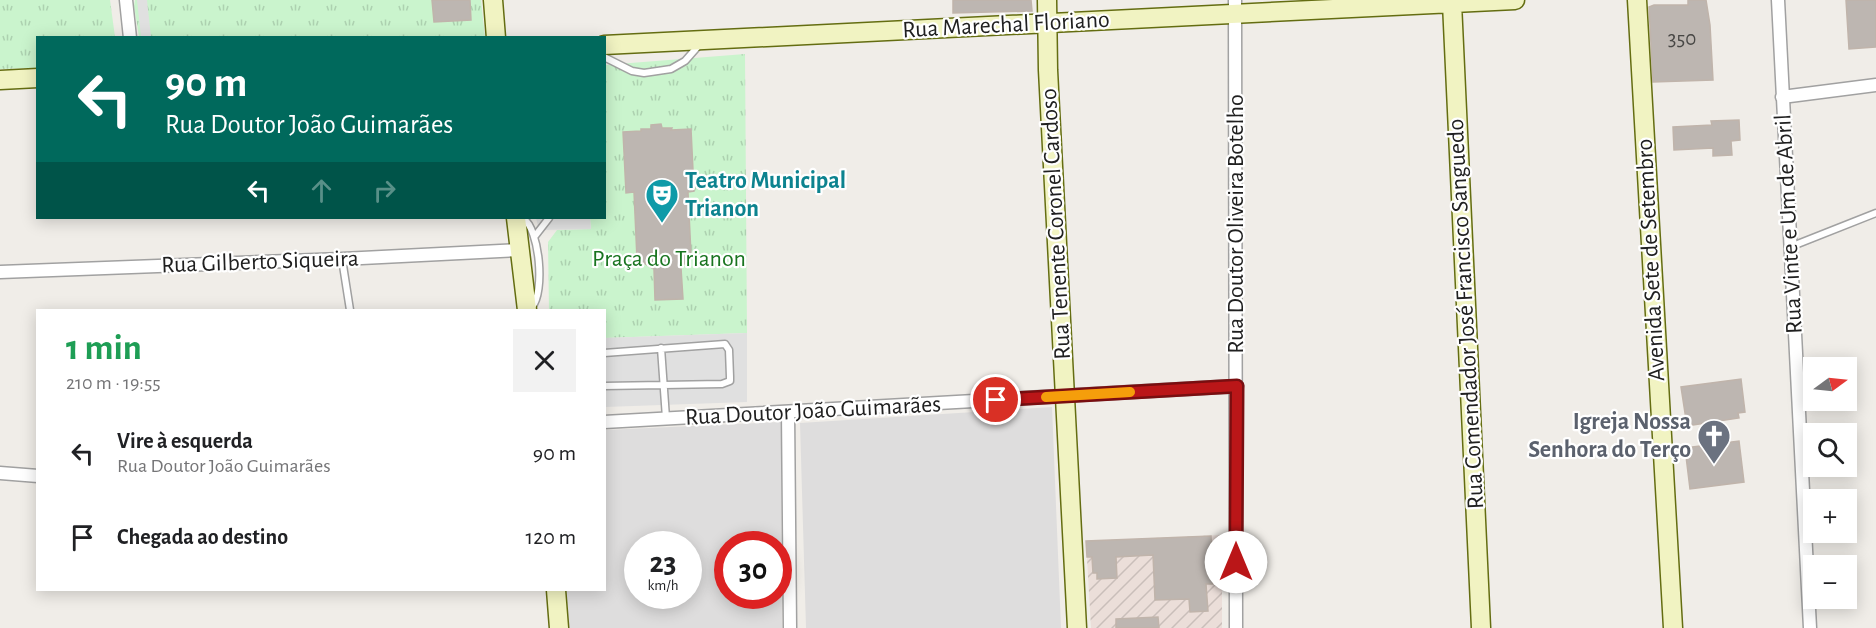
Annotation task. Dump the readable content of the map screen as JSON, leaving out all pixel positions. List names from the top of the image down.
{
  "streets": {
    "main road": [
      "Rua Marechal Floriano",
      "Rua Tenente Coronel Cardoso",
      "Avenida Sete de Setembro",
      "Rua Comendador José Francisco Sanguedo"
    ],
    "street": [
      "Rua Doutor Oliveira Botelho",
      "Rua Vinte e Um de Abril",
      "Rua Gilberto Siqueira",
      "Rua Doutor João Guimarães"
    ]
  },
  "crossings": [
    ["Rua Marechal Floriano", "Rua Tenente Coronel Cardoso"],
    ["Rua Marechal Floriano", "Rua Doutor Oliveira Botelho"],
    ["Rua Marechal Floriano", "Rua Comendador José Francisco Sanguedo"],
    ["Rua Tenente Coronel Cardoso", "Rua Doutor João Guimarães"],
    ["Rua Doutor Oliveira Botelho", "Rua Doutor João Guimarães"]
  ],
  "parks": ["Praça do Trianon"],
  "places": {
    "theatre": ["Teatro Municipal Trianon"],
    "church": ["Igreja Nossa Senhora do Terço"]
  },
  "house_numbers": ["350"],
  "north": "right",
  "page": {
    "turn": ["90 m", "Rua Doutor João Guimarães"],
    "heading": ["1 min", "210 m · 19:55"],
    "map_buttons": ["+", "−"],
    "list": [
      {
        "name": "Vire à esquerda",
        "note": "Rua Doutor João Guimarães",
        "value": "90 m"
      },
      {
        "name": "Chegada ao destino",
        "value": "120 m"
      }
    ],
    "speed": "23 km/h",
    "limit": "30"
  }
}
